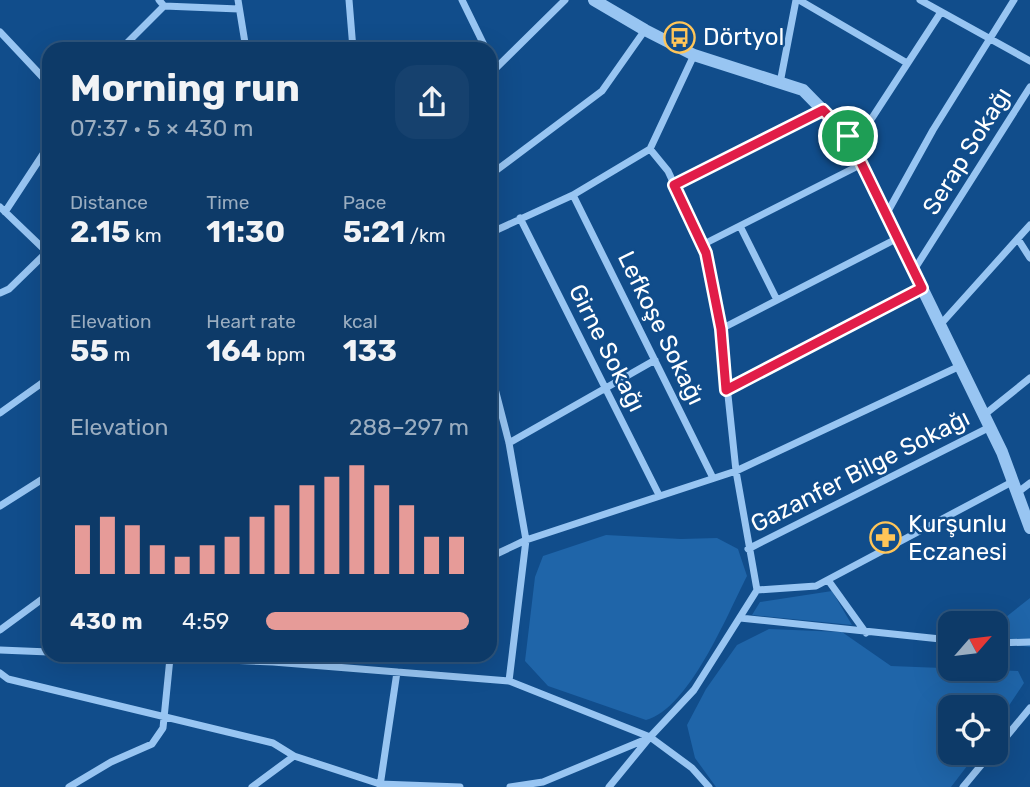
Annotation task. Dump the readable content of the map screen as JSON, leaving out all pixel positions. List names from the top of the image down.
{
  "streets": {
    "street": [
      "Serap Sokağı",
      "Lefkoşe Sokağı",
      "Girne Sokağı",
      "Gazanfer Bilge Sokağı"
    ]
  },
  "places": {
    "bus stop": ["Dörtyol"],
    "pharmacy": ["Kurşunlu Eczanesi"]
  },
  "north": "top right",
  "page": {
    "heading": ["Morning run", "07:37 · 5 × 430 m"],
    "stats": [
      ["Distance", "2.15 km"],
      ["Time", "11:30"],
      ["Pace", "5:21 /km"],
      ["Elevation", "55 m"],
      ["Heart rate", "164 bpm"],
      ["kcal", "133"]
    ],
    "chart": ["Elevation", "288–297 m"],
    "list": [
      {
        "name": "430 m",
        "note": "4:59"
      }
    ]
  }
}
